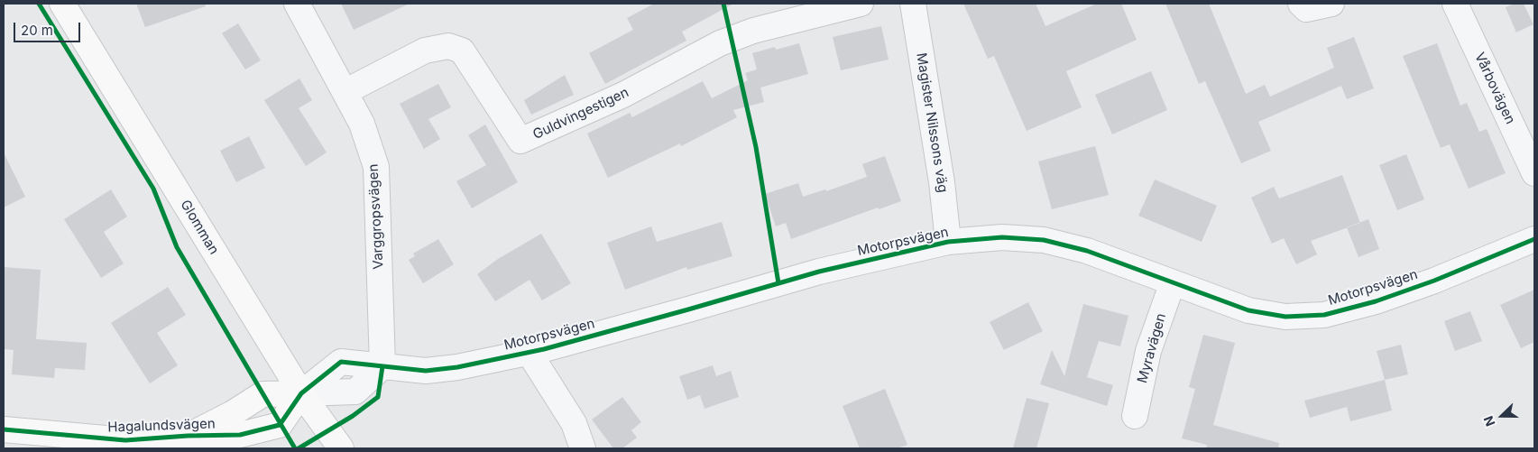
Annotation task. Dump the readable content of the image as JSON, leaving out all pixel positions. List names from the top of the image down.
{
  "streets": {
    "street": [
      "Vårbovägen",
      "Guldvingestigen",
      "Magister Nilssons väg",
      "Varggropsvägen",
      "Glomman",
      "Motorpsvägen",
      "Myravägen",
      "Hagalundsvägen"
    ]
  },
  "crossings": [
    ["Guldvingestigen", "Varggropsvägen"],
    ["Magister Nilssons väg", "Motorpsvägen"],
    ["Varggropsvägen", "Motorpsvägen"],
    ["Glomman", "Motorpsvägen"],
    ["Glomman", "Hagalundsvägen"],
    ["Motorpsvägen", "Myravägen"],
    ["Motorpsvägen", "Hagalundsvägen"]
  ],
  "scale_bar": "20 m",
  "north": "left"
}
